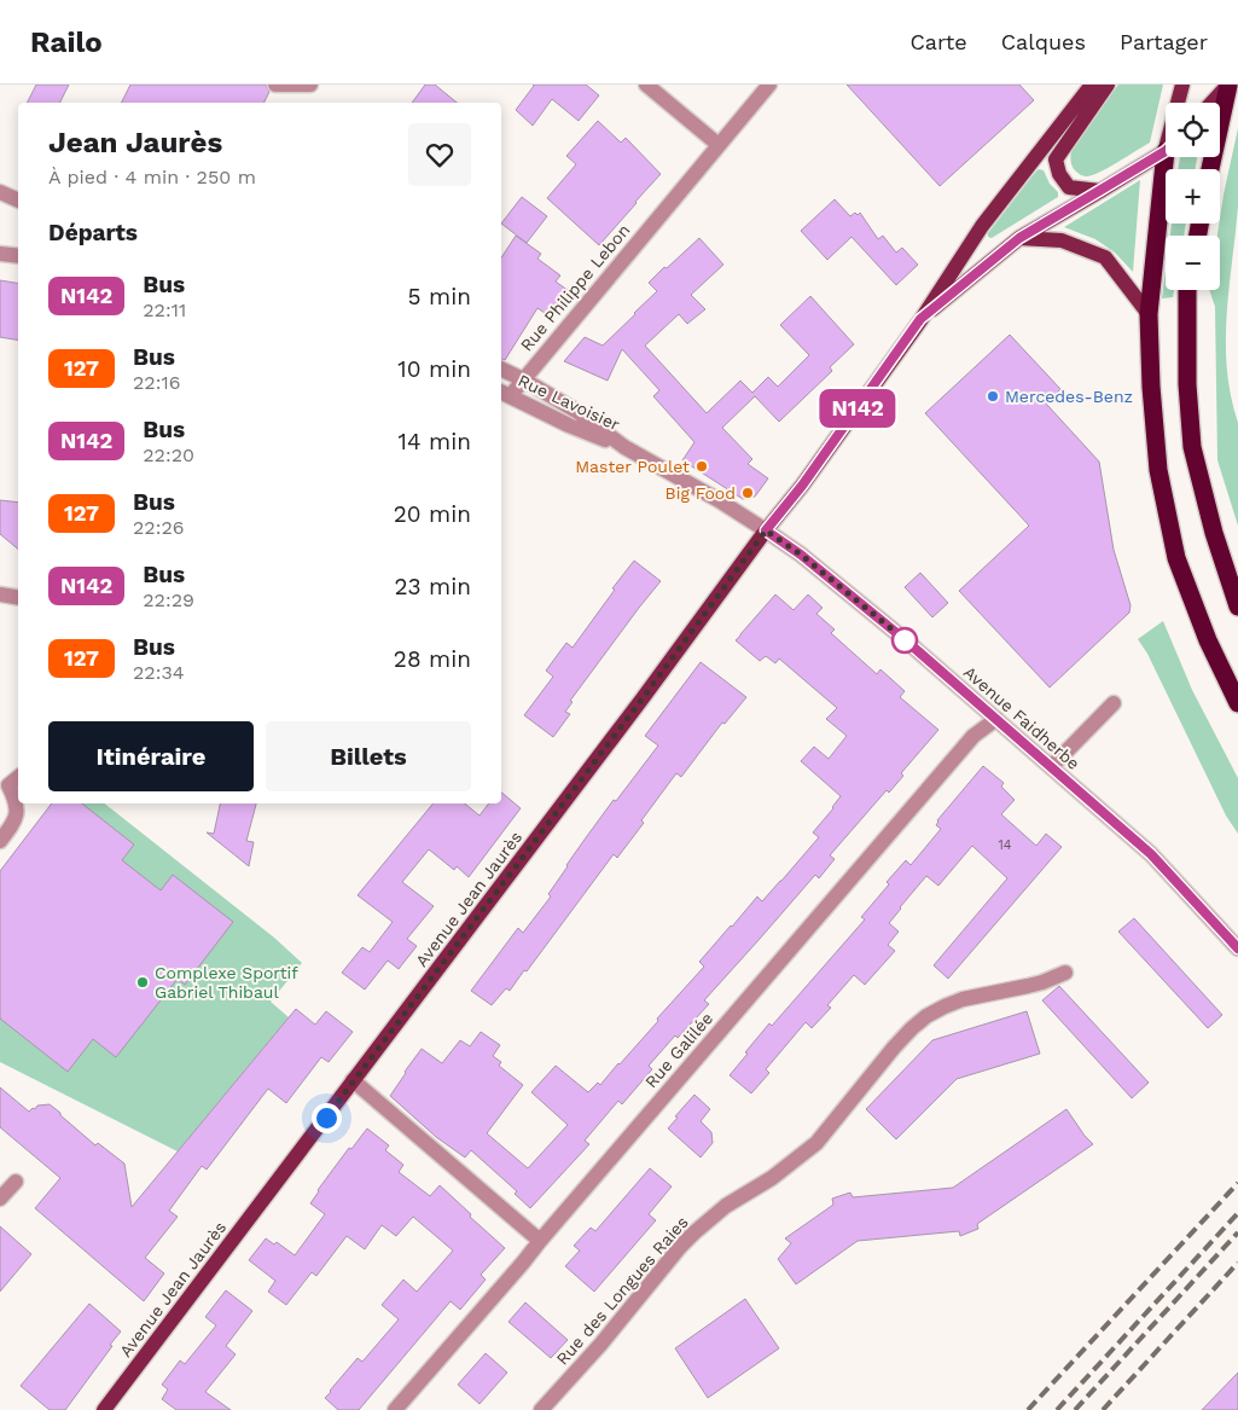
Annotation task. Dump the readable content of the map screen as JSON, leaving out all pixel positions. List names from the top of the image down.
{
  "streets": {
    "main road": ["Avenue Jean Jaurès"],
    "street": [
      "Rue Philippe Lebon",
      "Rue Lavoisier",
      "Avenue Faidherbe",
      "Rue Galilée",
      "Rue des Longues Raies"
    ]
  },
  "crossings": [
    ["Rue Philippe Lebon", "Rue Lavoisier"],
    ["Rue Lavoisier", "Avenue Faidherbe"],
    ["Rue Lavoisier", "Avenue Jean Jaurès"],
    ["Avenue Faidherbe", "Avenue Jean Jaurès"],
    ["Avenue Faidherbe", "Rue Galilée"]
  ],
  "places": [
    "Mercedes-Benz",
    "Master Poulet",
    "Big Food",
    "Complexe Sportif Gabriel Thibaul"
  ],
  "lines": ["bus line N142"],
  "house_numbers": ["14"],
  "page": {
    "header": "Railo",
    "nav": ["Carte", "Calques", "Partager"],
    "on_map": "N142",
    "map_buttons": ["+", "−"],
    "heading": [
      ["Jean Jaurès", "À pied · 4 min · 250 m"],
      "Départs"
    ],
    "list": [
      {
        "mark": "N142",
        "name": "Bus",
        "note": "22:11",
        "value": "5 min"
      },
      {
        "mark": "127",
        "name": "Bus",
        "note": "22:16",
        "value": "10 min"
      },
      {
        "mark": "N142",
        "name": "Bus",
        "note": "22:20",
        "value": "14 min"
      },
      {
        "mark": "127",
        "name": "Bus",
        "note": "22:26",
        "value": "20 min"
      },
      {
        "mark": "N142",
        "name": "Bus",
        "note": "22:29",
        "value": "23 min"
      },
      {
        "mark": "127",
        "name": "Bus",
        "note": "22:34",
        "value": "28 min"
      }
    ],
    "buttons": ["Itinéraire", "Billets"]
  }
}
